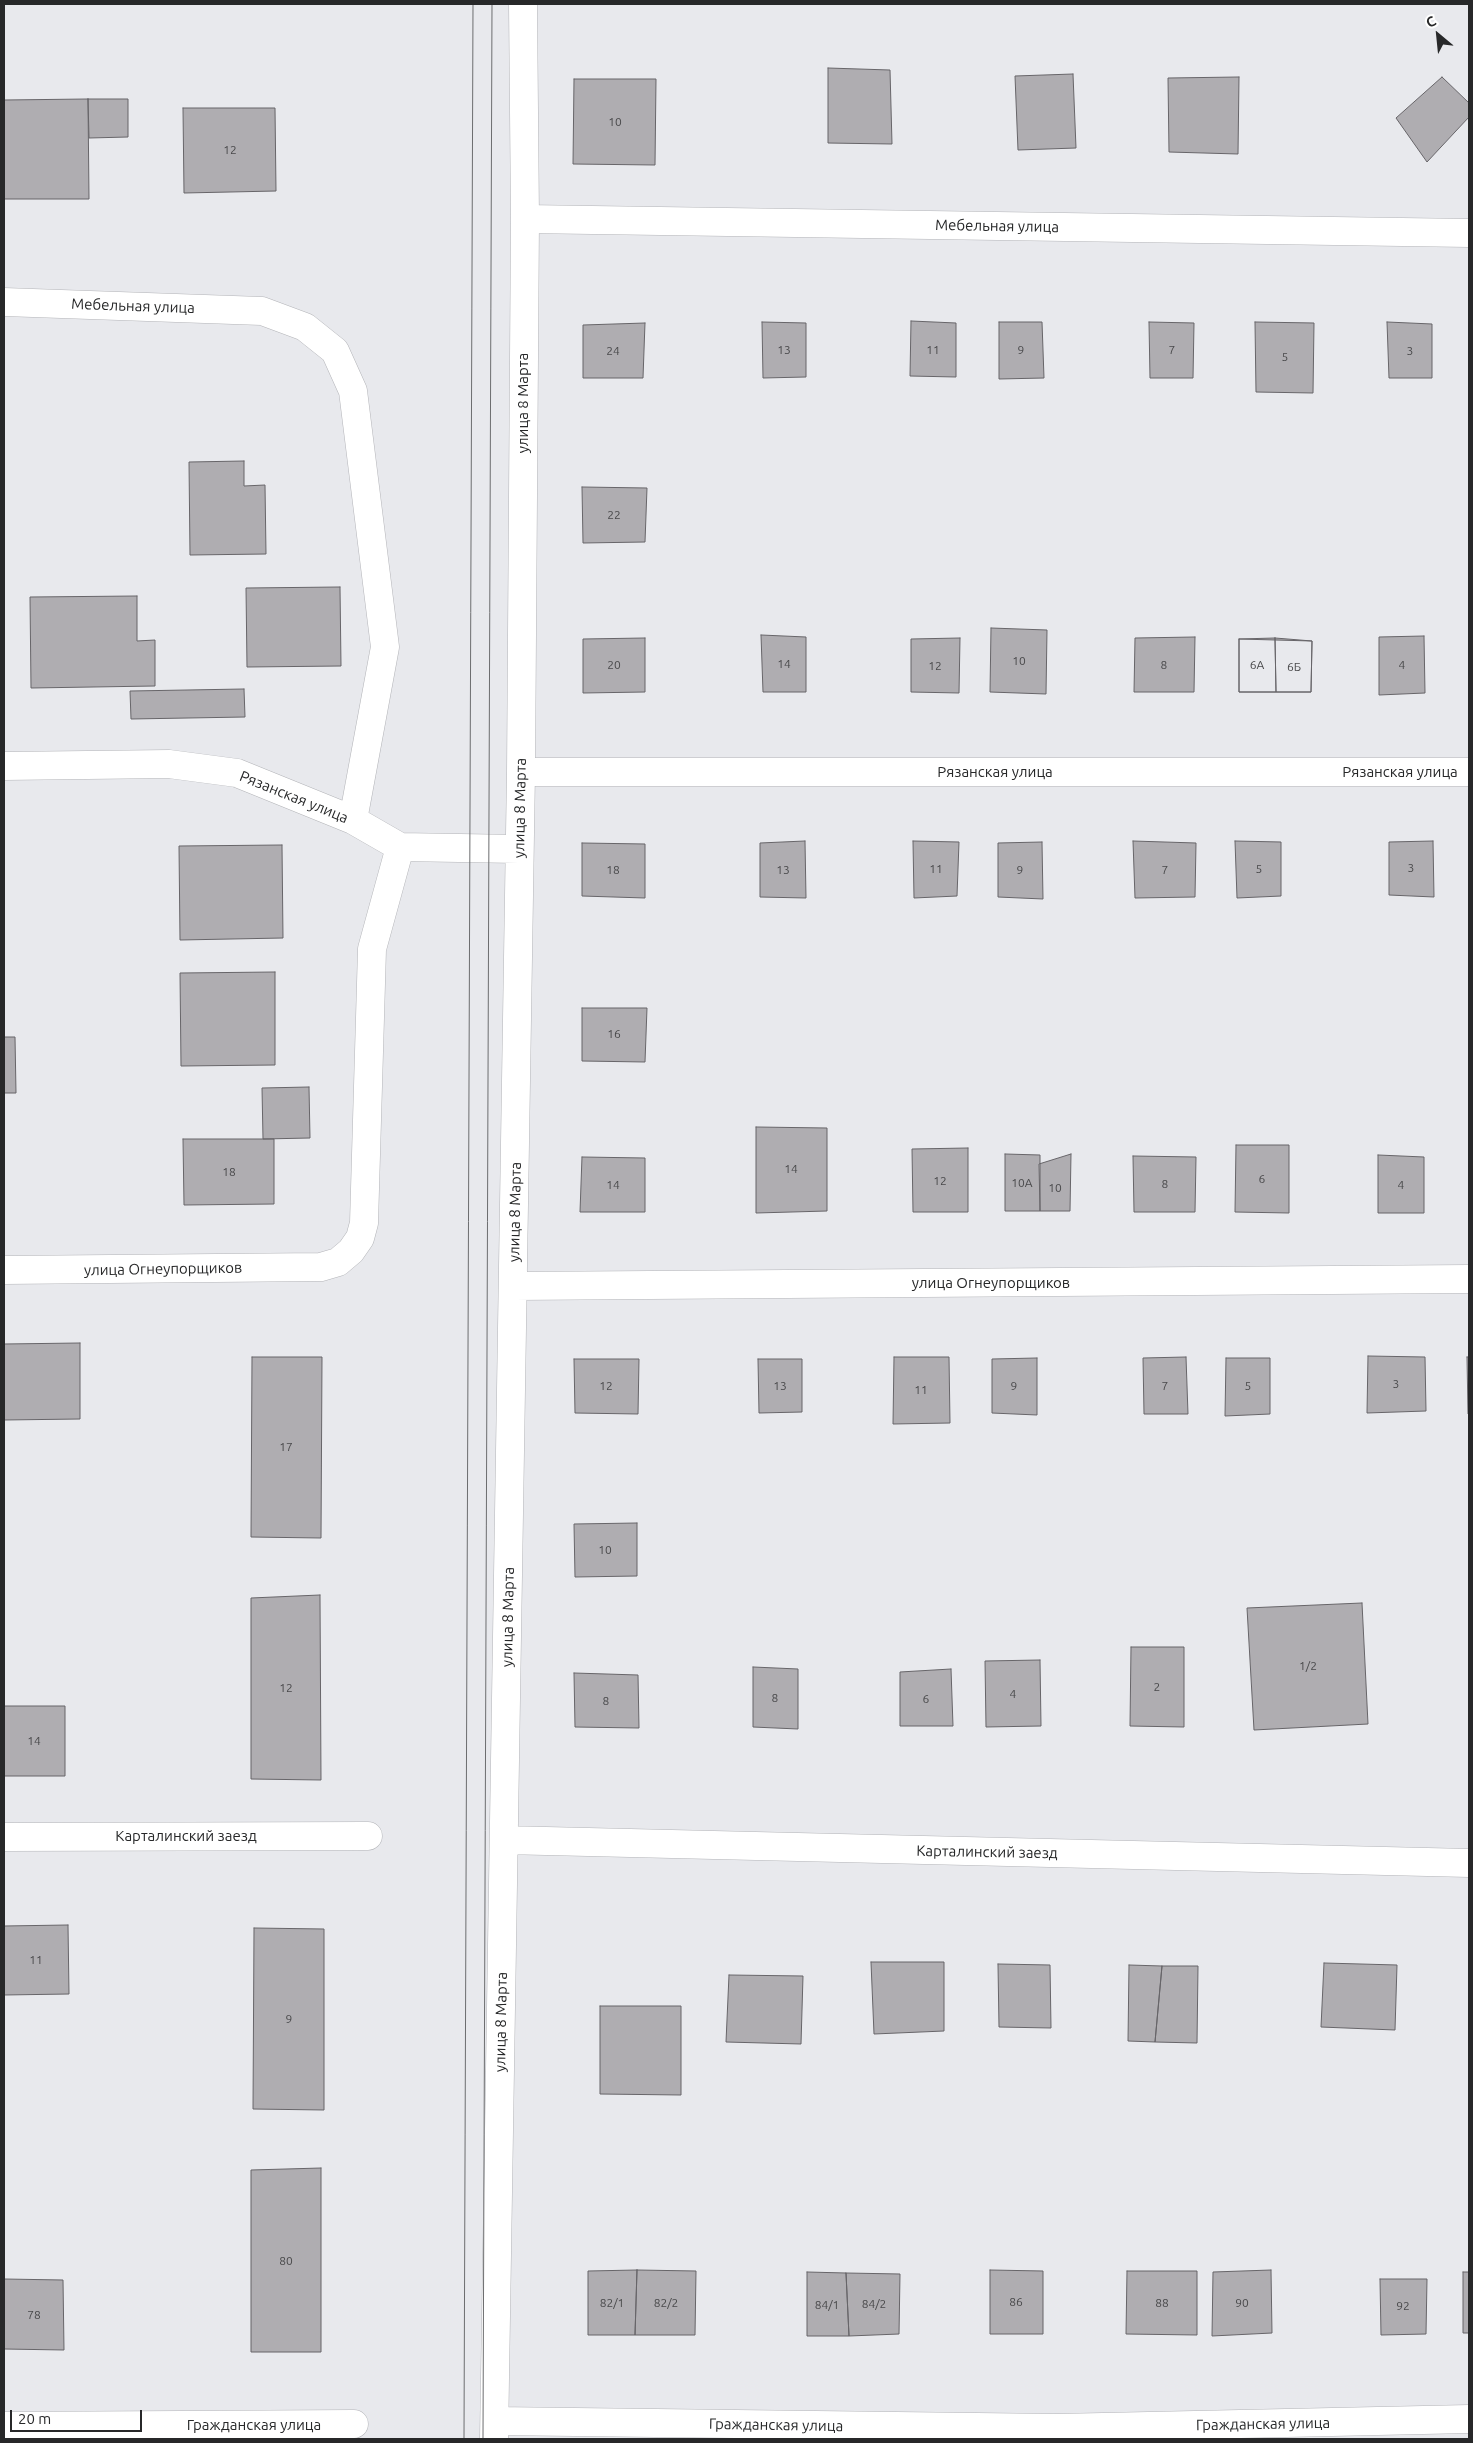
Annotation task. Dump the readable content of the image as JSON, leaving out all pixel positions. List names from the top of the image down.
{
  "streets": {
    "street": [
      "Мебельная улица",
      "улица 8 Марта",
      "Рязанская улица",
      "улица Огнеупорщиков",
      "Карталинский заезд",
      "Гражданская улица"
    ]
  },
  "crossings": [
    ["Мебельная улица", "улица 8 Марта"],
    ["Мебельная улица", "Рязанская улица"],
    ["улица 8 Марта", "Рязанская улица"],
    ["улица 8 Марта", "улица Огнеупорщиков"],
    ["улица 8 Марта", "Карталинский заезд"],
    ["улица 8 Марта", "Гражданская улица"],
    ["Рязанская улица", "улица Огнеупорщиков"]
  ],
  "house_numbers": [
    "10",
    "12",
    "13",
    "11",
    "9",
    "7",
    "24",
    "3",
    "5",
    "22",
    "10",
    "14",
    "20",
    "8",
    "6А",
    "4",
    "12",
    "6Б",
    "3",
    "11",
    "5",
    "18",
    "13",
    "9",
    "7",
    "16",
    "14",
    "18",
    "6",
    "12",
    "10А",
    "8",
    "14",
    "4",
    "10",
    "3",
    "12",
    "13",
    "9",
    "7",
    "5",
    "11",
    "17",
    "10",
    "1/2",
    "2",
    "12",
    "4",
    "8",
    "6",
    "8",
    "14",
    "11",
    "9",
    "80",
    "86",
    "82/1",
    "82/2",
    "88",
    "90",
    "84/2",
    "84/1",
    "92",
    "78"
  ],
  "scale_bar": "20 m",
  "north": "top left"
}
